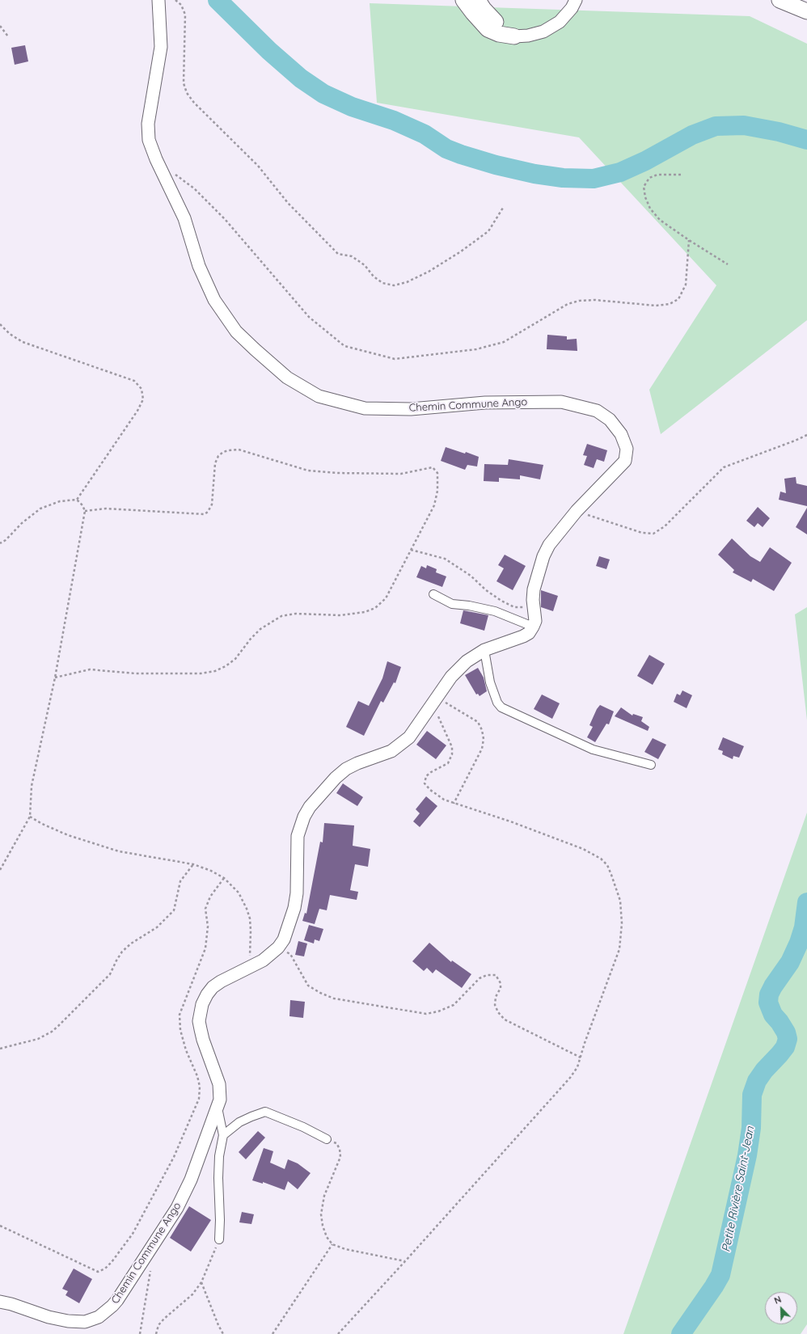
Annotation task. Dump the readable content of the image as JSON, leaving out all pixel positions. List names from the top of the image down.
{
  "streets": {
    "street": ["Chemin Commune Ango"]
  },
  "water": ["Petite Rivière Saint-Jean"],
  "north": "top left"
}
